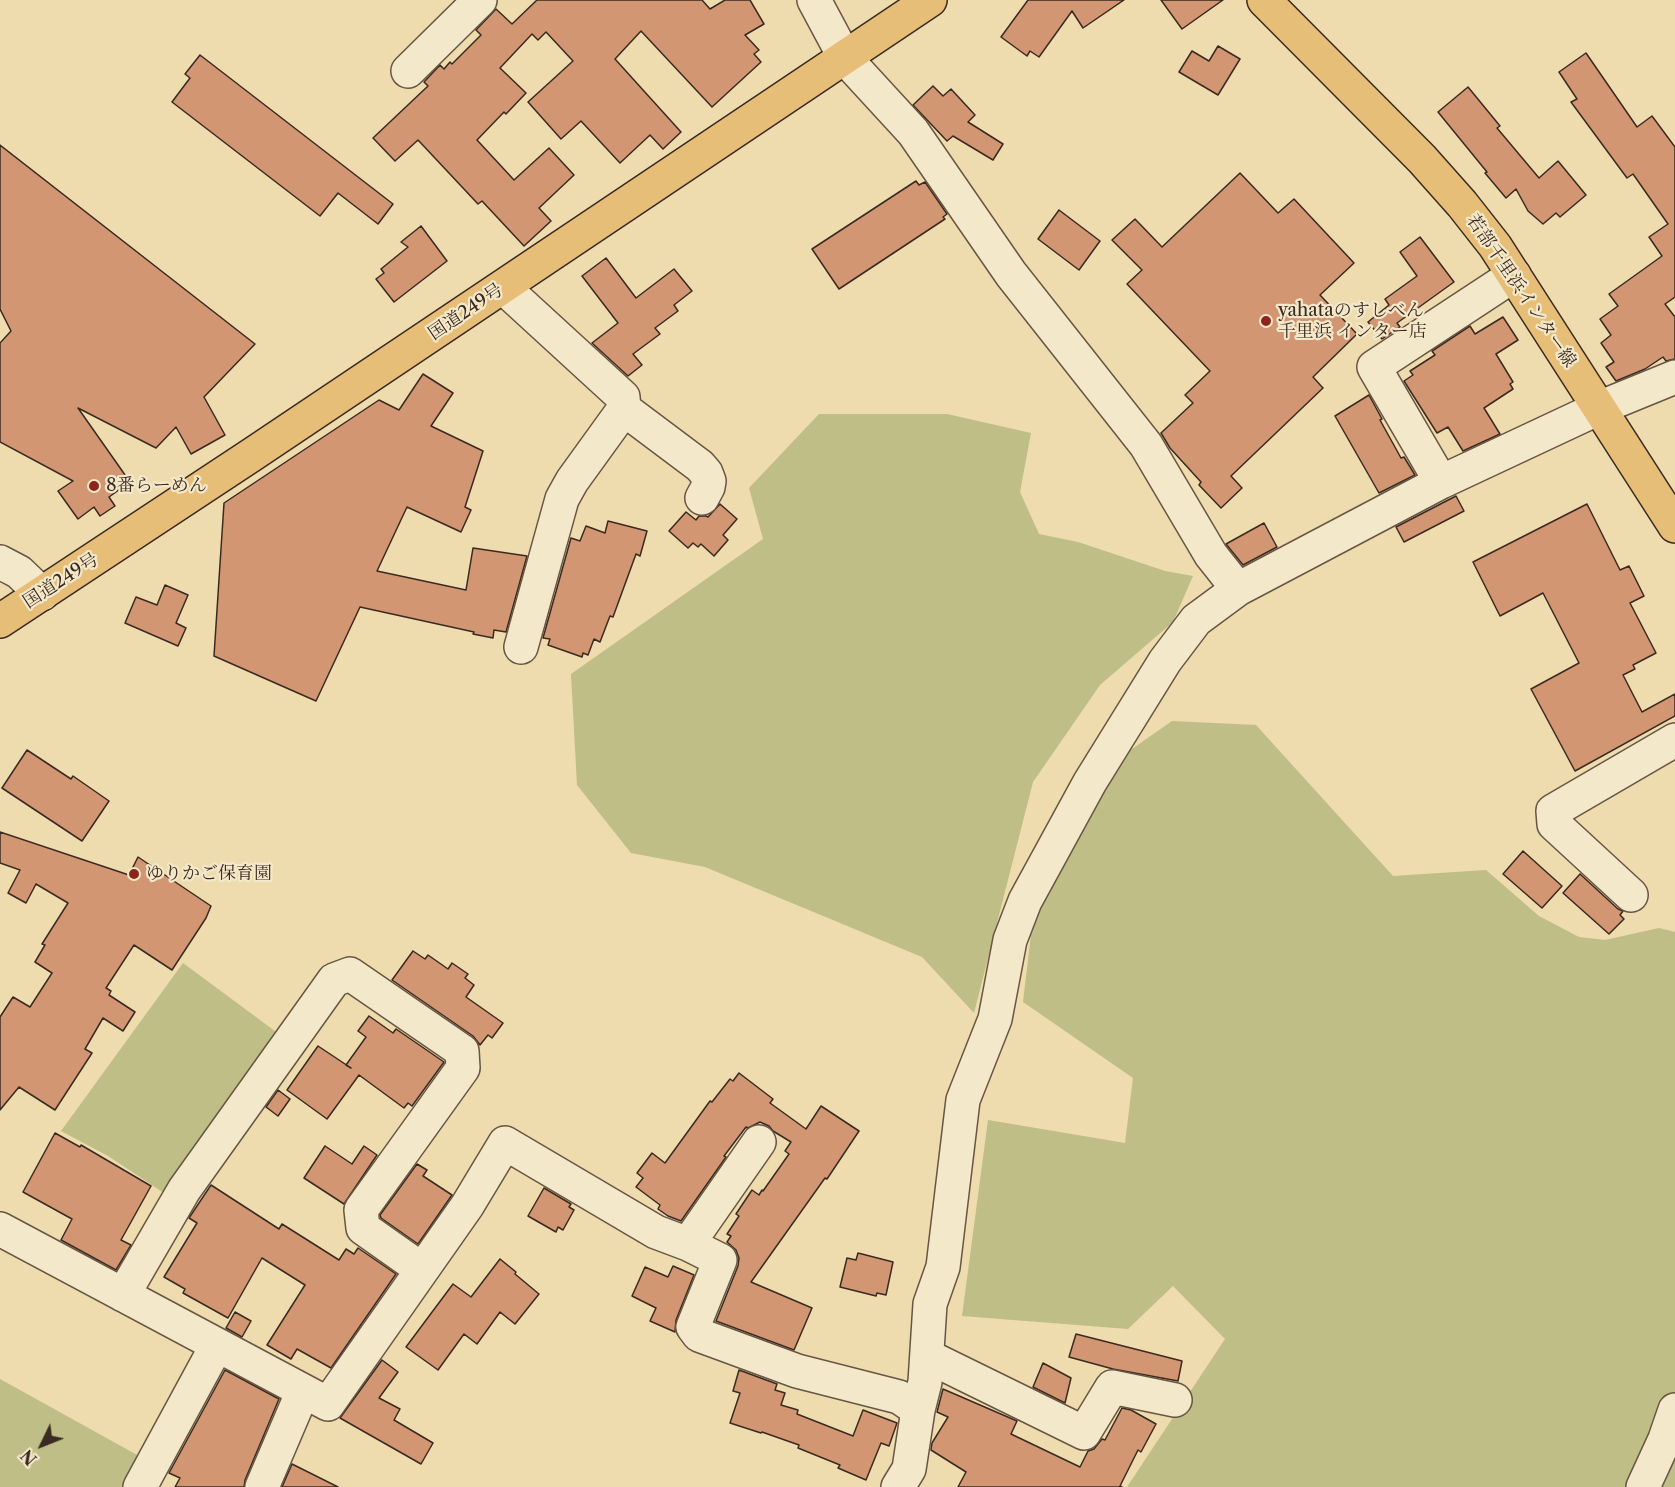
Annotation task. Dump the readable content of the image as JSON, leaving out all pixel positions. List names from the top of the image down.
{
  "streets": {
    "main road": ["若部千里浜インター線", "国道249号"]
  },
  "places": ["yahataのすしべん 千里浜 インター店", "8番らーめん", "ゆりかご保育園"],
  "north": "bottom left"
}
